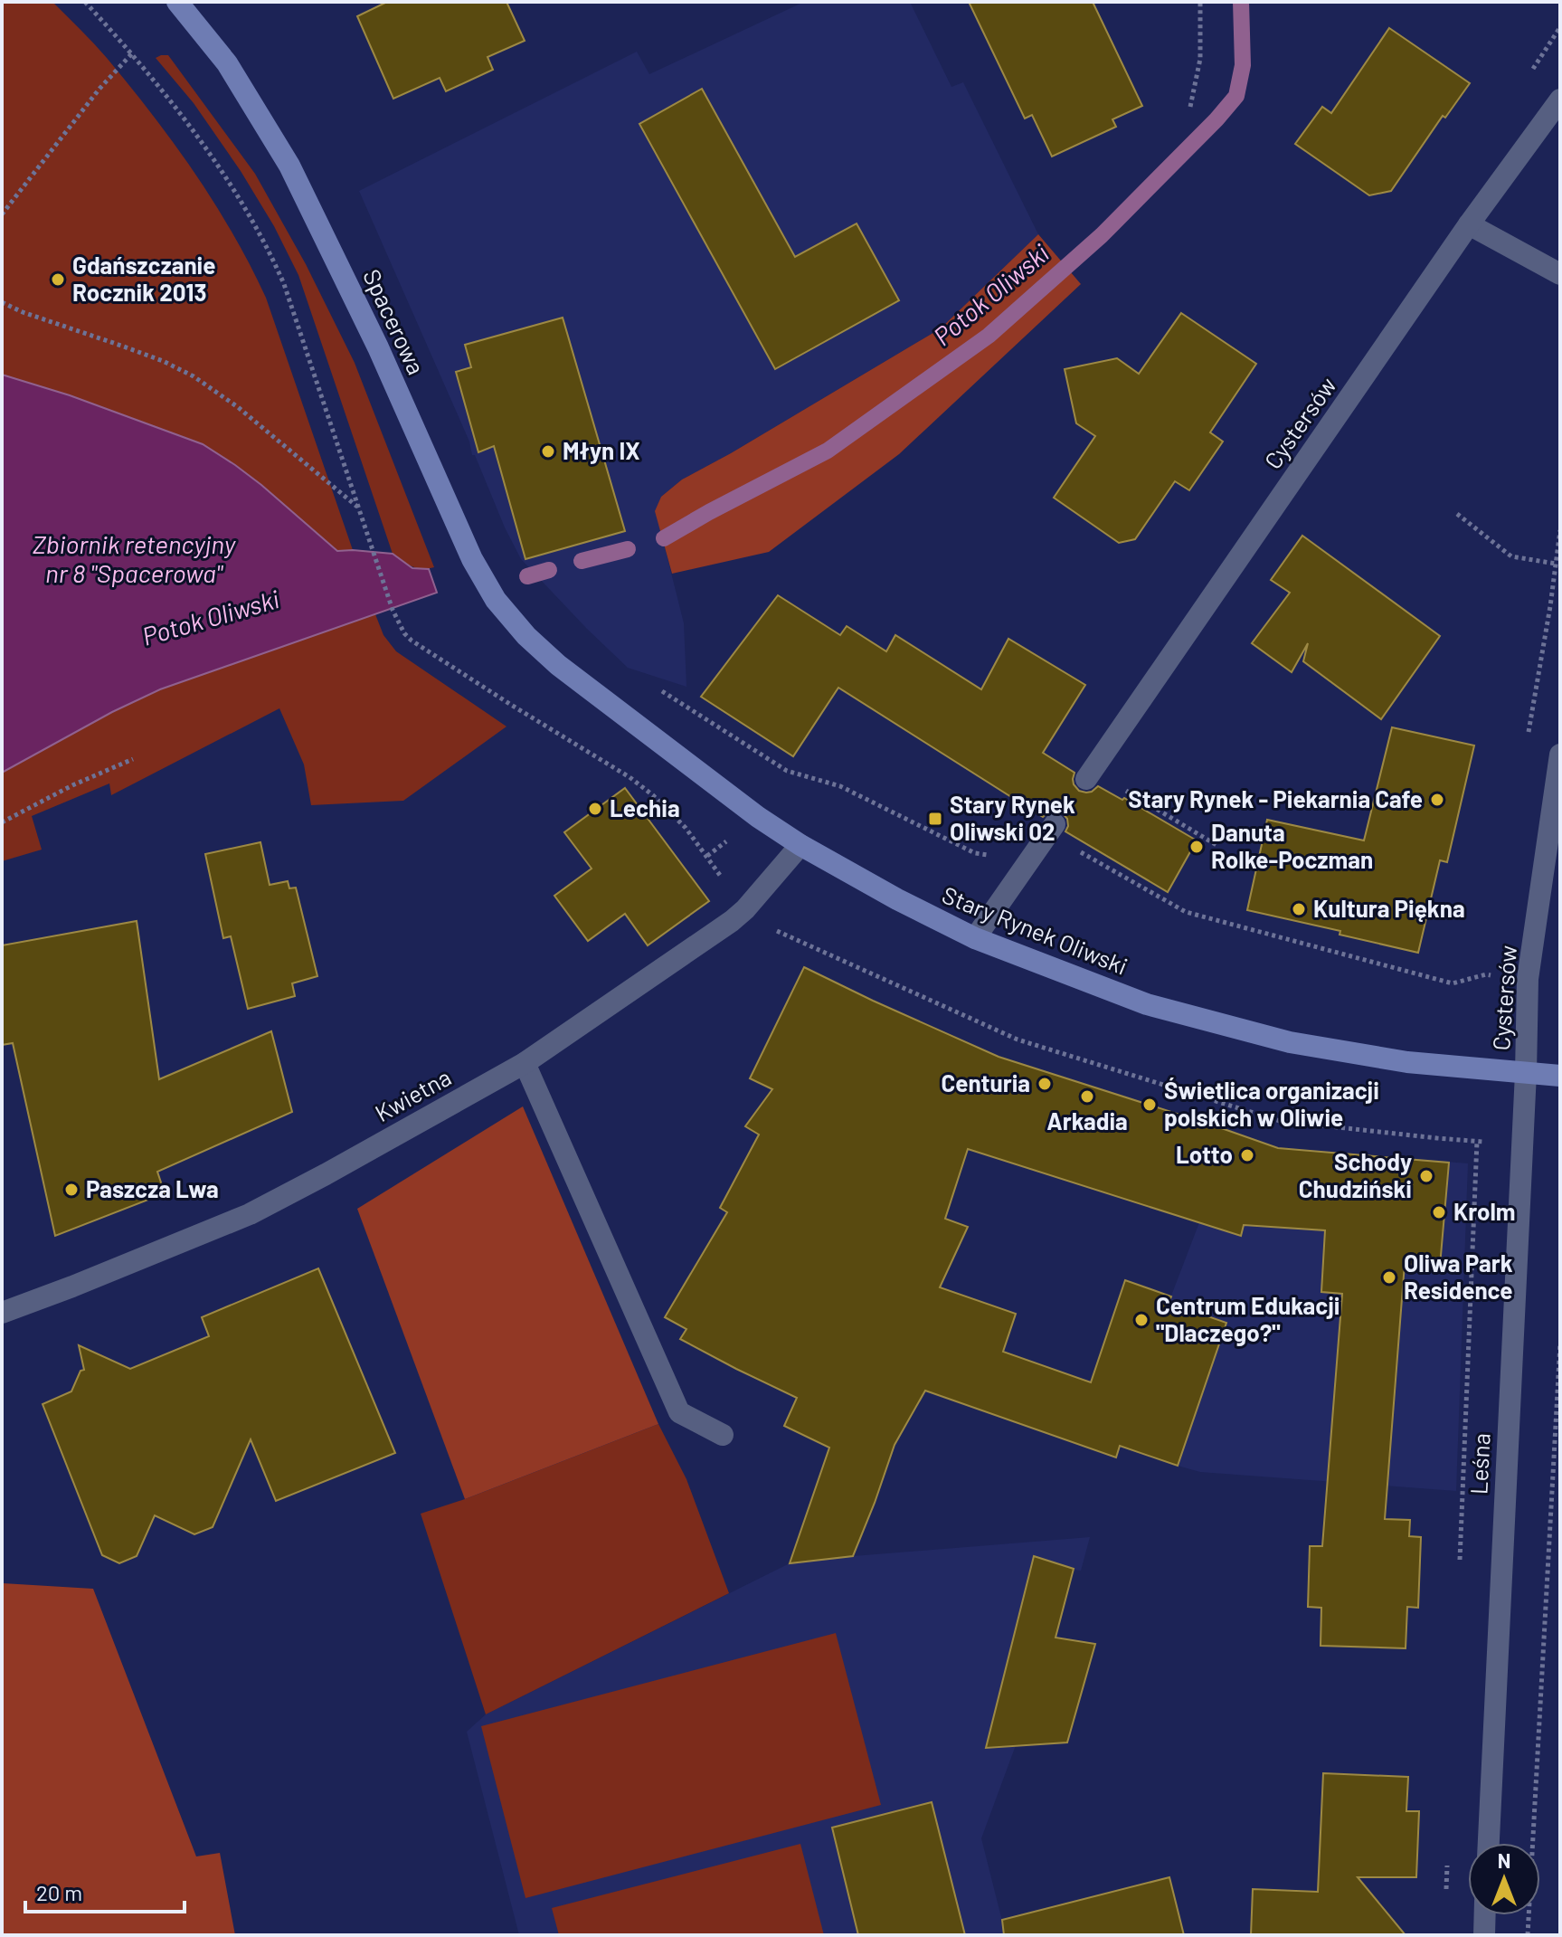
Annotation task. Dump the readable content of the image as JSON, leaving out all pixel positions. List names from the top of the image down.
{
  "streets": {
    "main road": ["Spacerowa", "Stary Rynek Oliwski"],
    "street": ["Cystersów", "Kwietna", "Leśna"]
  },
  "crossings": [
    ["Spacerowa", "Stary Rynek Oliwski"],
    ["Cystersów", "Stary Rynek Oliwski"],
    ["Cystersów", "Leśna"],
    ["Stary Rynek Oliwski", "Kwietna"],
    ["Stary Rynek Oliwski", "Leśna"]
  ],
  "water": ["Potok Oliwski", "Zbiornik retencyjny nr 8 \"Spacerowa\""],
  "places": {
    "other": [
      "Gdańszczanie Rocznik 2013",
      "Młyn IX",
      "Stary Rynek - Piekarnia Cafe",
      "Lechia",
      "Danuta Rolke-Poczman",
      "Kultura Piękna",
      "Centuria",
      "Arkadia",
      "Świetlica organizacji polskich w Oliwie",
      "Lotto",
      "Schody Chudziński",
      "Paszcza Lwa",
      "Krolm",
      "Oliwa Park Residence",
      "Centrum Edukacji \"Dlaczego?\""
    ],
    "transit": ["Stary Rynek Oliwski 02"]
  },
  "scale_bar": "20 m",
  "north": "top"
}
